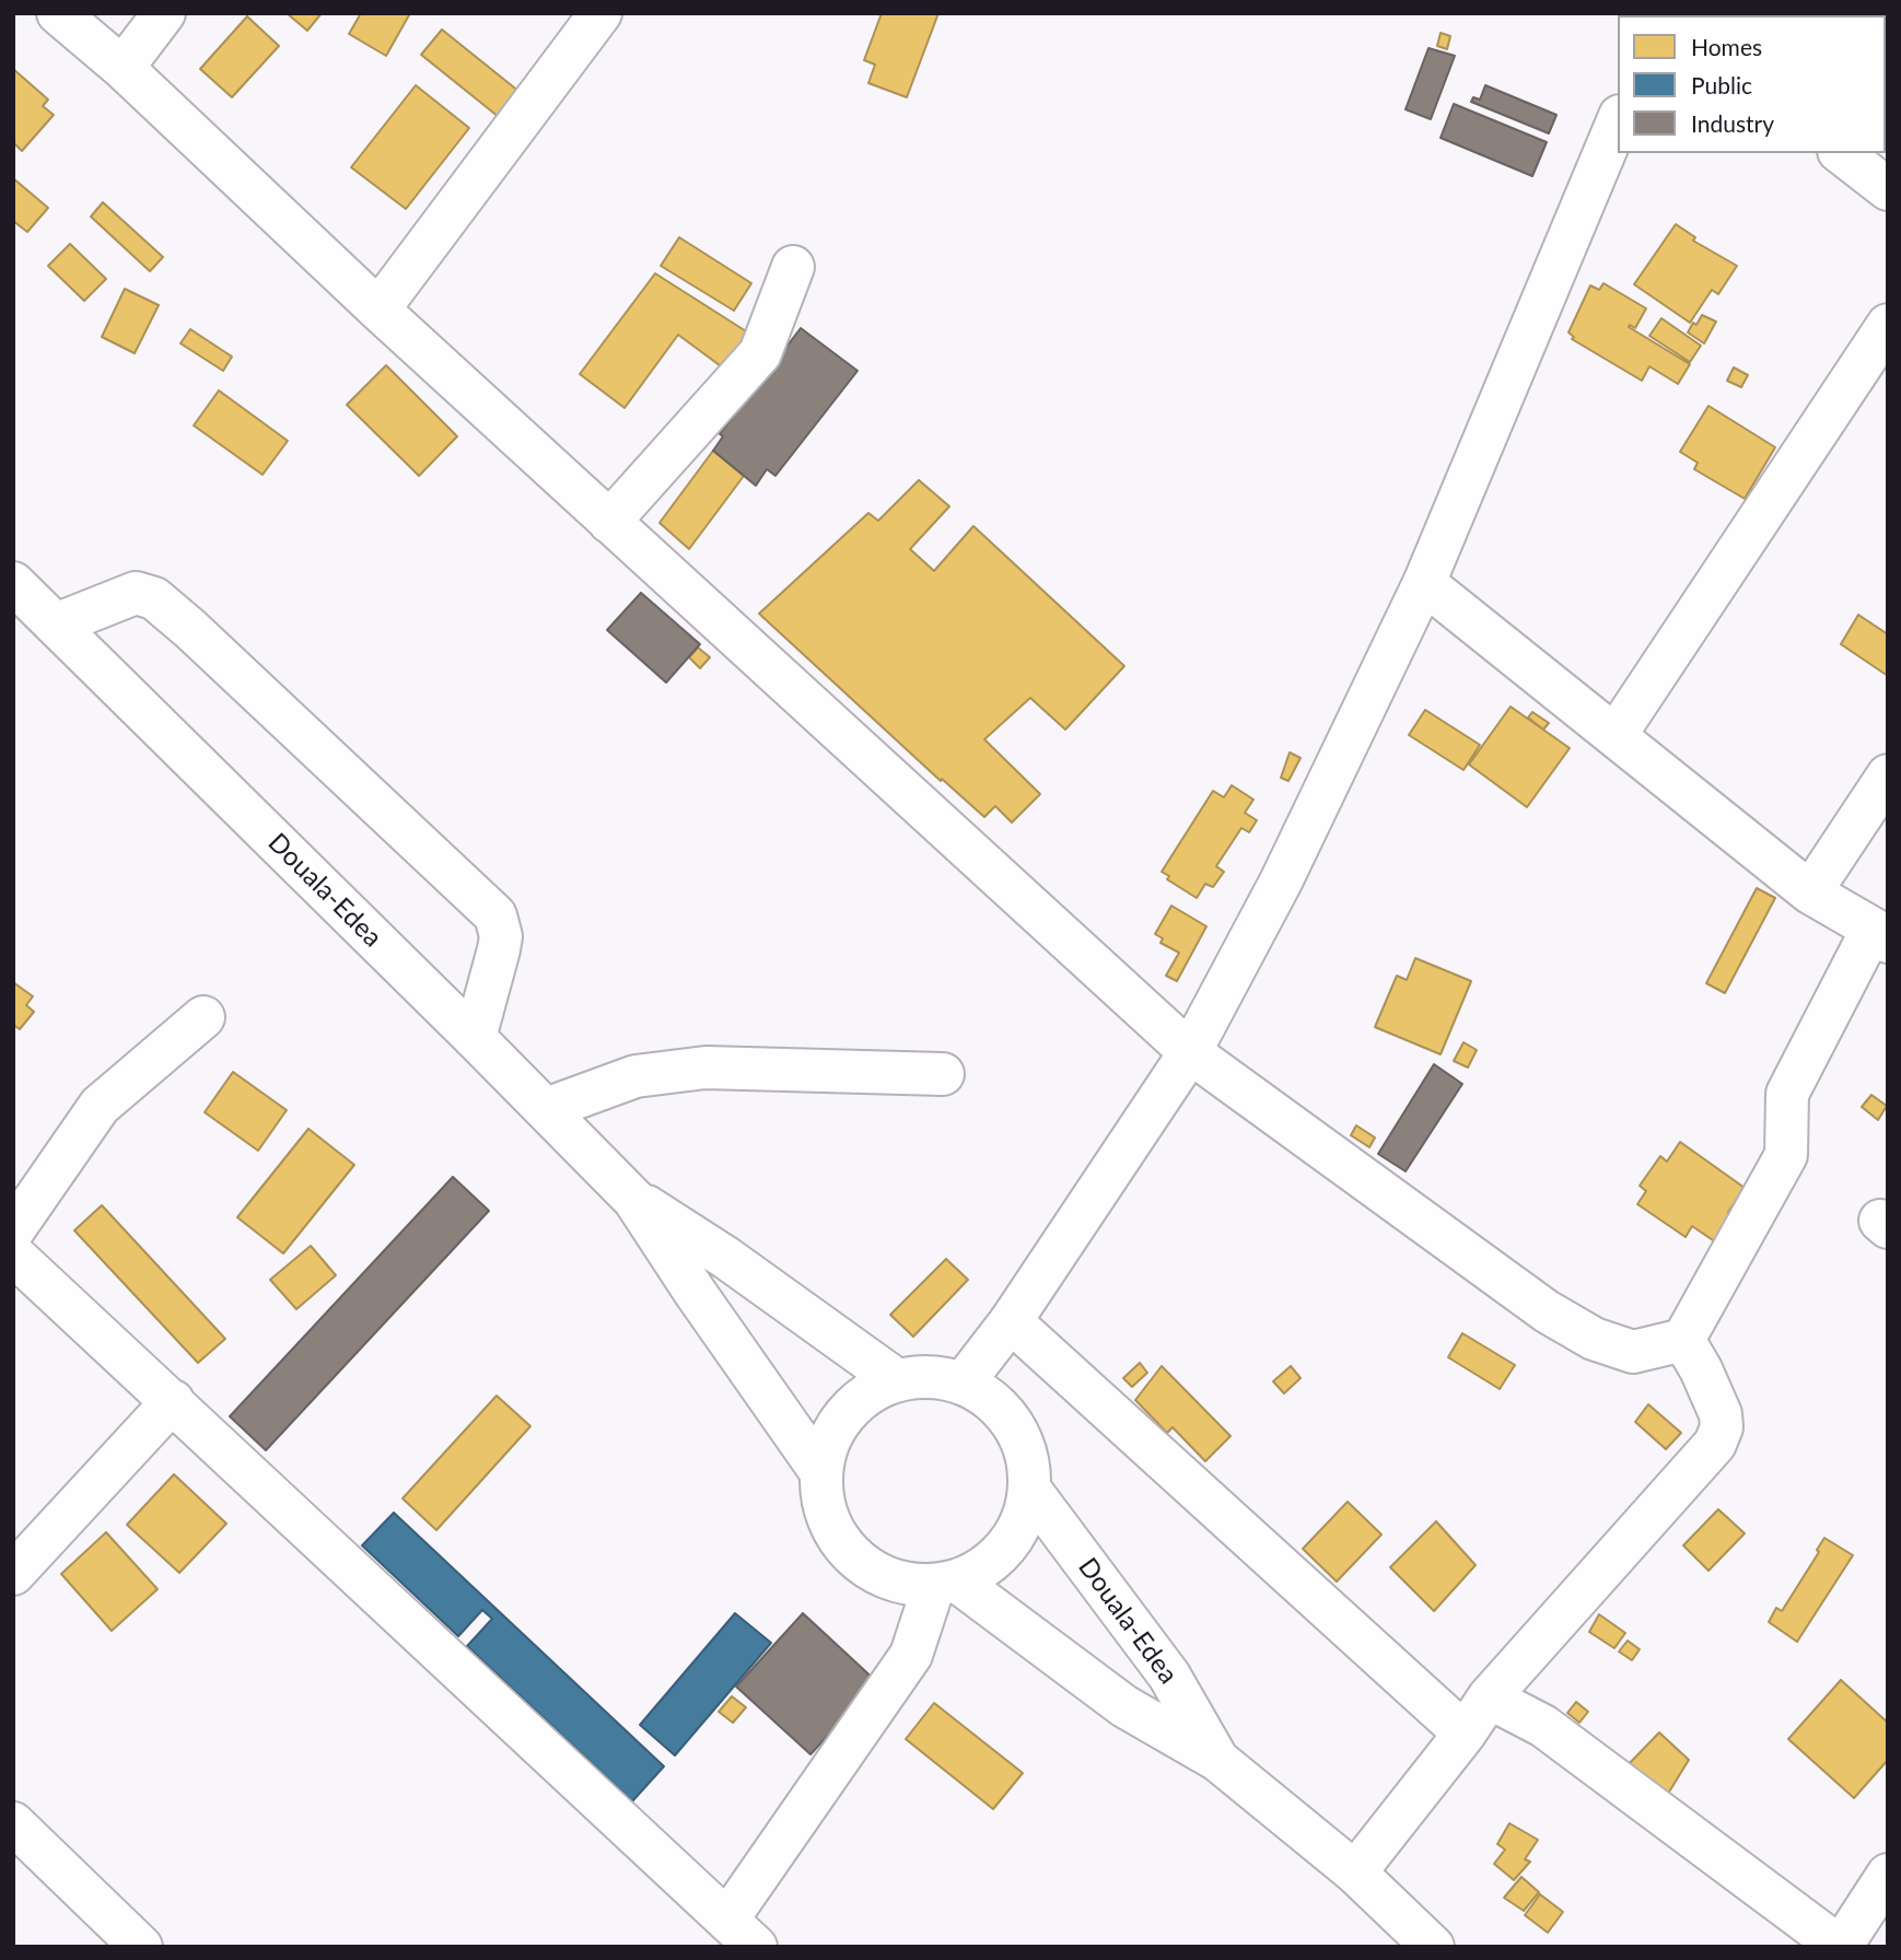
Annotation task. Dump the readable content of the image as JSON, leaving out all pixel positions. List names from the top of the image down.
{
  "streets": {
    "main road": ["Douala-Edea"]
  },
  "legend": ["Homes", "Public", "Industry"]
}
